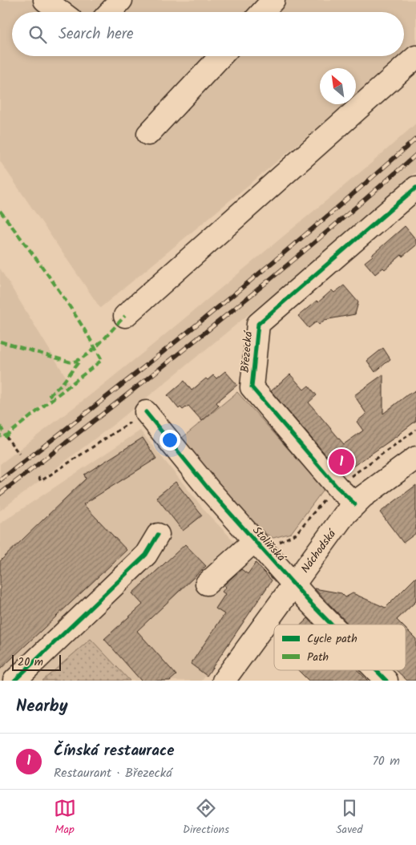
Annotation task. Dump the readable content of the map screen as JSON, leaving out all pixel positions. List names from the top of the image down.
{
  "streets": {
    "street": ["Březecká", "Stoliňská", "Náchodská"]
  },
  "crossings": [
    ["Březecká", "Náchodská"],
    ["Stoliňská", "Náchodská"]
  ],
  "legend": ["Cycle path", "Path"],
  "scale_bar": "20 m",
  "north": "top left",
  "page": {
    "search": "Search here",
    "pins": "1",
    "scale": "20 m",
    "heading": "Nearby",
    "list": [
      {
        "mark": "1",
        "name": "Čínská restaurace",
        "note": "Restaurant · Březecká",
        "value": "70 m"
      }
    ],
    "nav": ["Map", "Directions", "Saved"]
  }
}
